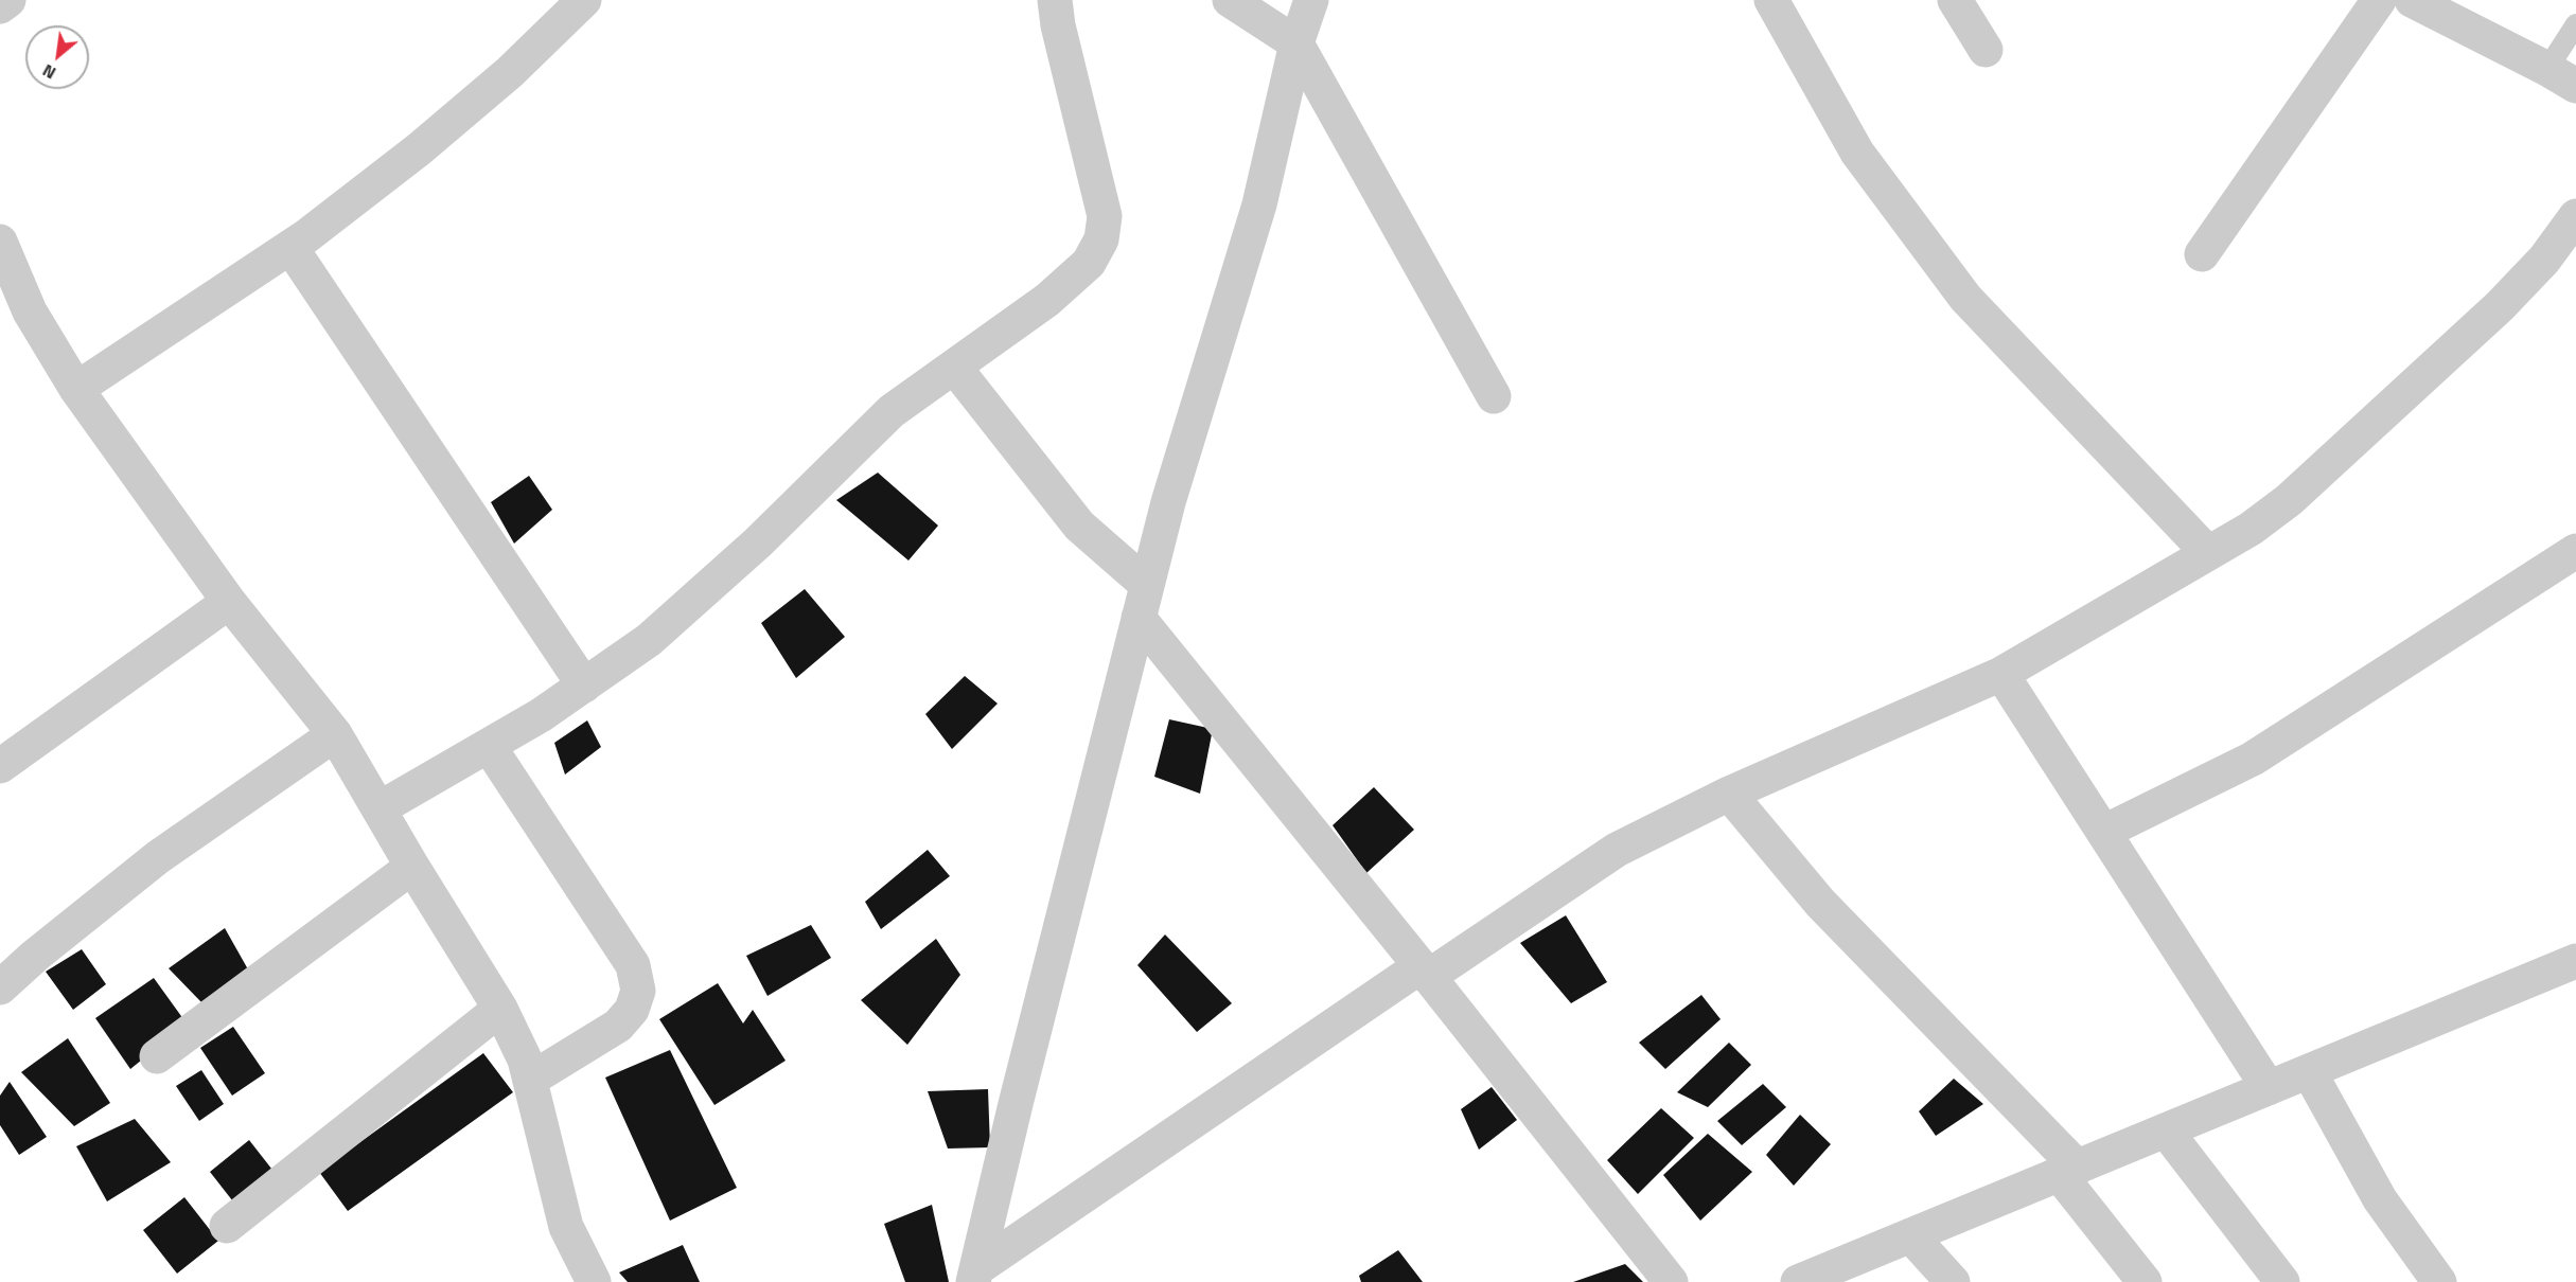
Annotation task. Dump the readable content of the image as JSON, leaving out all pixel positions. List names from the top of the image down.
{
  "north": "bottom left"
}
